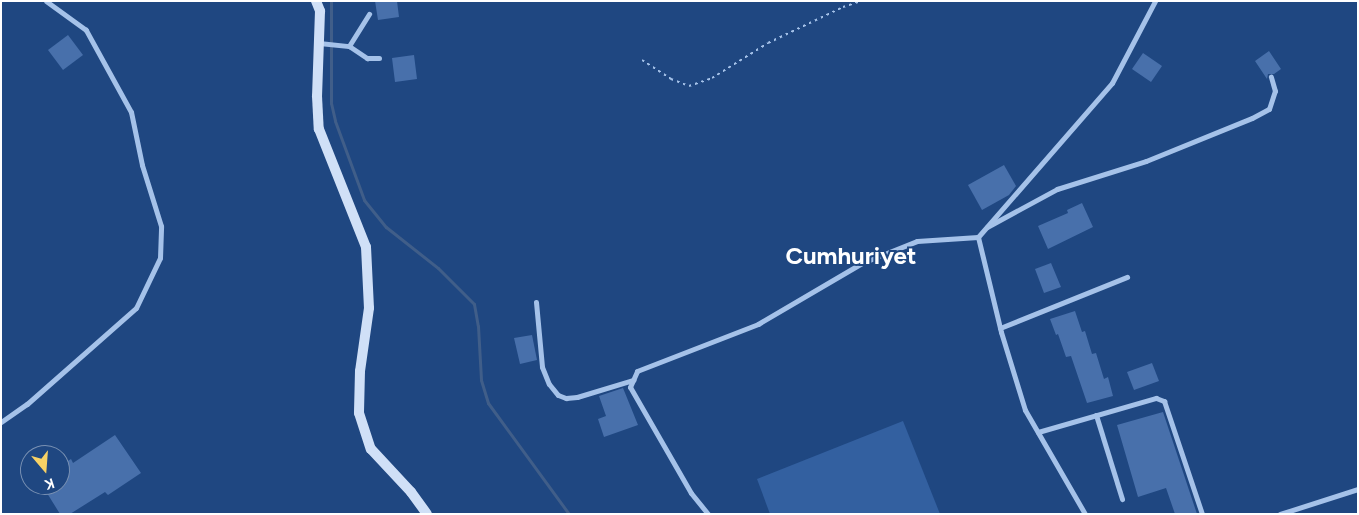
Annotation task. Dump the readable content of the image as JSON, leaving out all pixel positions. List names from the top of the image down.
{
  "districts": ["Cumhuriyet"],
  "north": "bottom"
}
